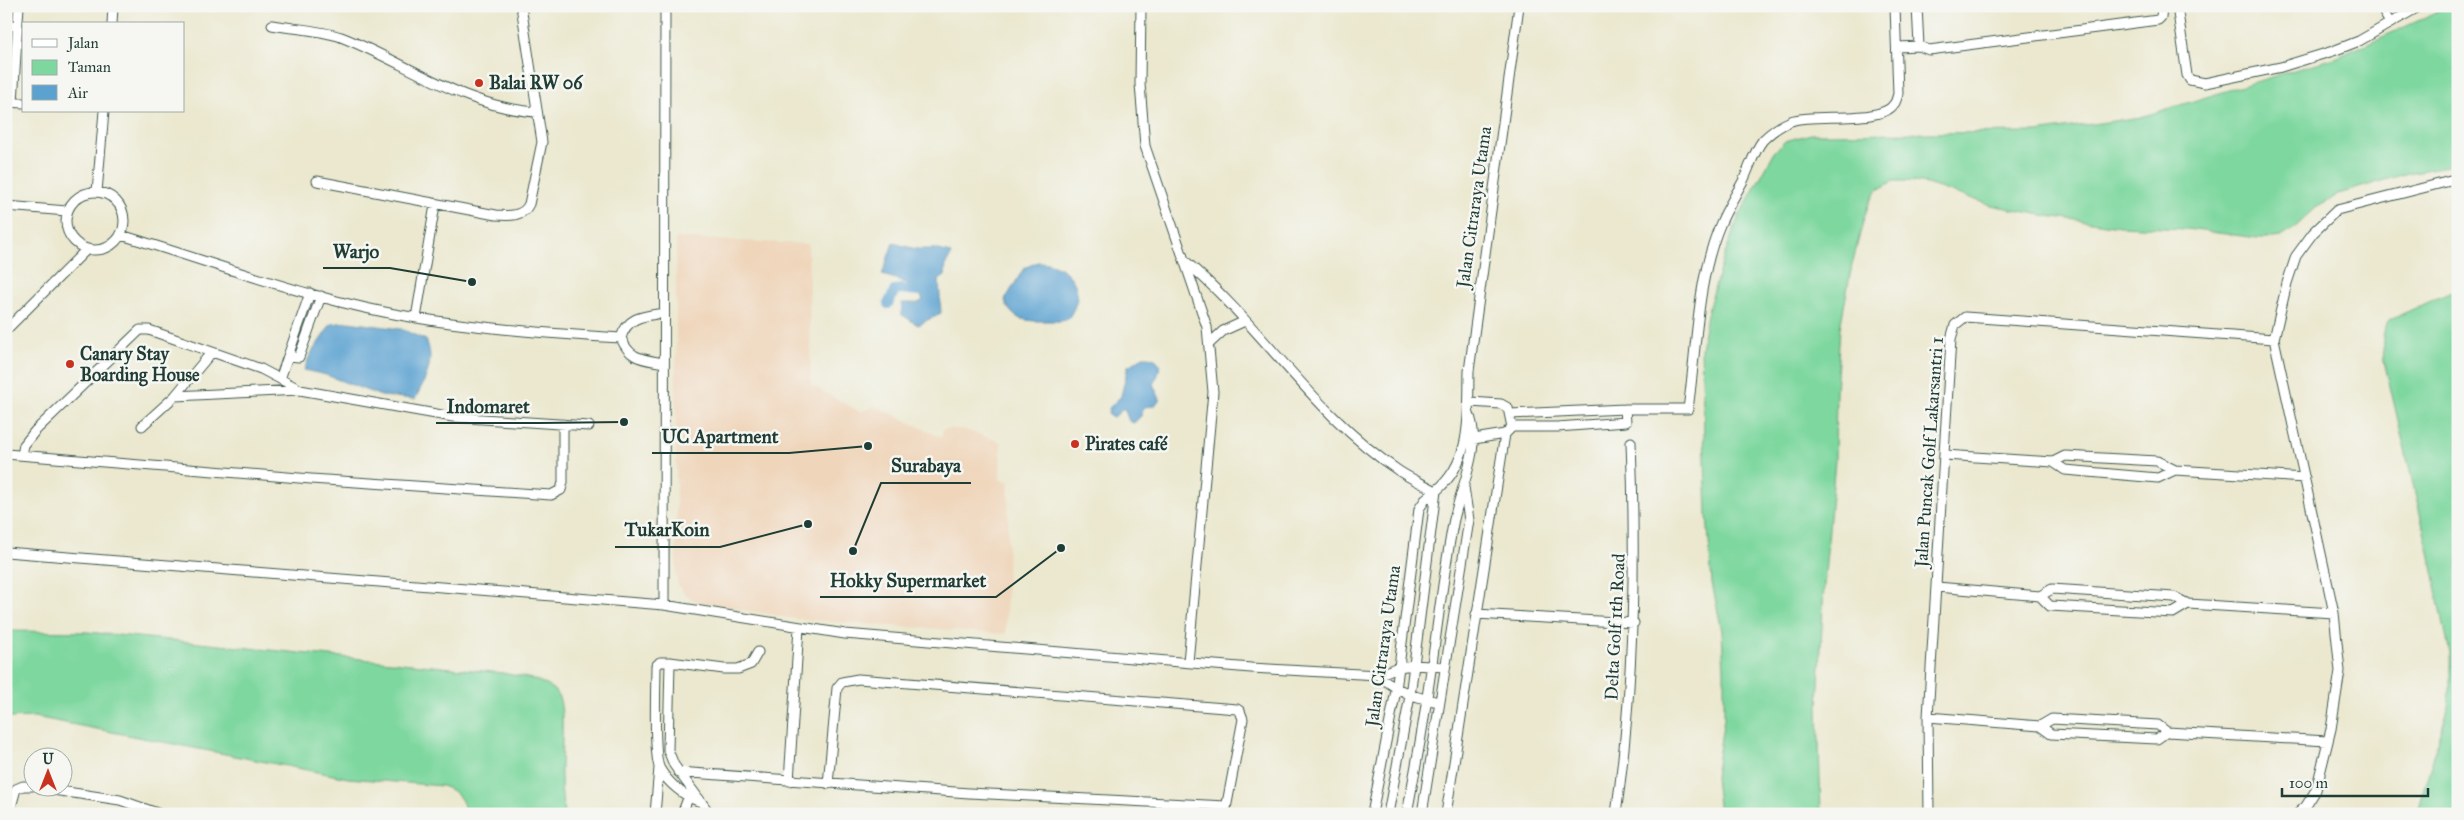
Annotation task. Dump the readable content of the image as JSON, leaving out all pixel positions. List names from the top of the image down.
{
  "streets": {
    "street": ["Jalan Citraraya Utama", "Jalan Puncak Golf Lakarsantri 1", "Delta Golf 1th Road"]
  },
  "places": [
    "Balai RW 06",
    "Warjo",
    "Canary Stay Boarding House",
    "Indomaret",
    "Pirates café",
    "UC Apartment",
    "TukarKoin",
    "Hokky Supermarket",
    "Surabaya"
  ],
  "legend": ["Jalan", "Taman", "Air"],
  "scale_bar": "100 m",
  "north": "top"
}
